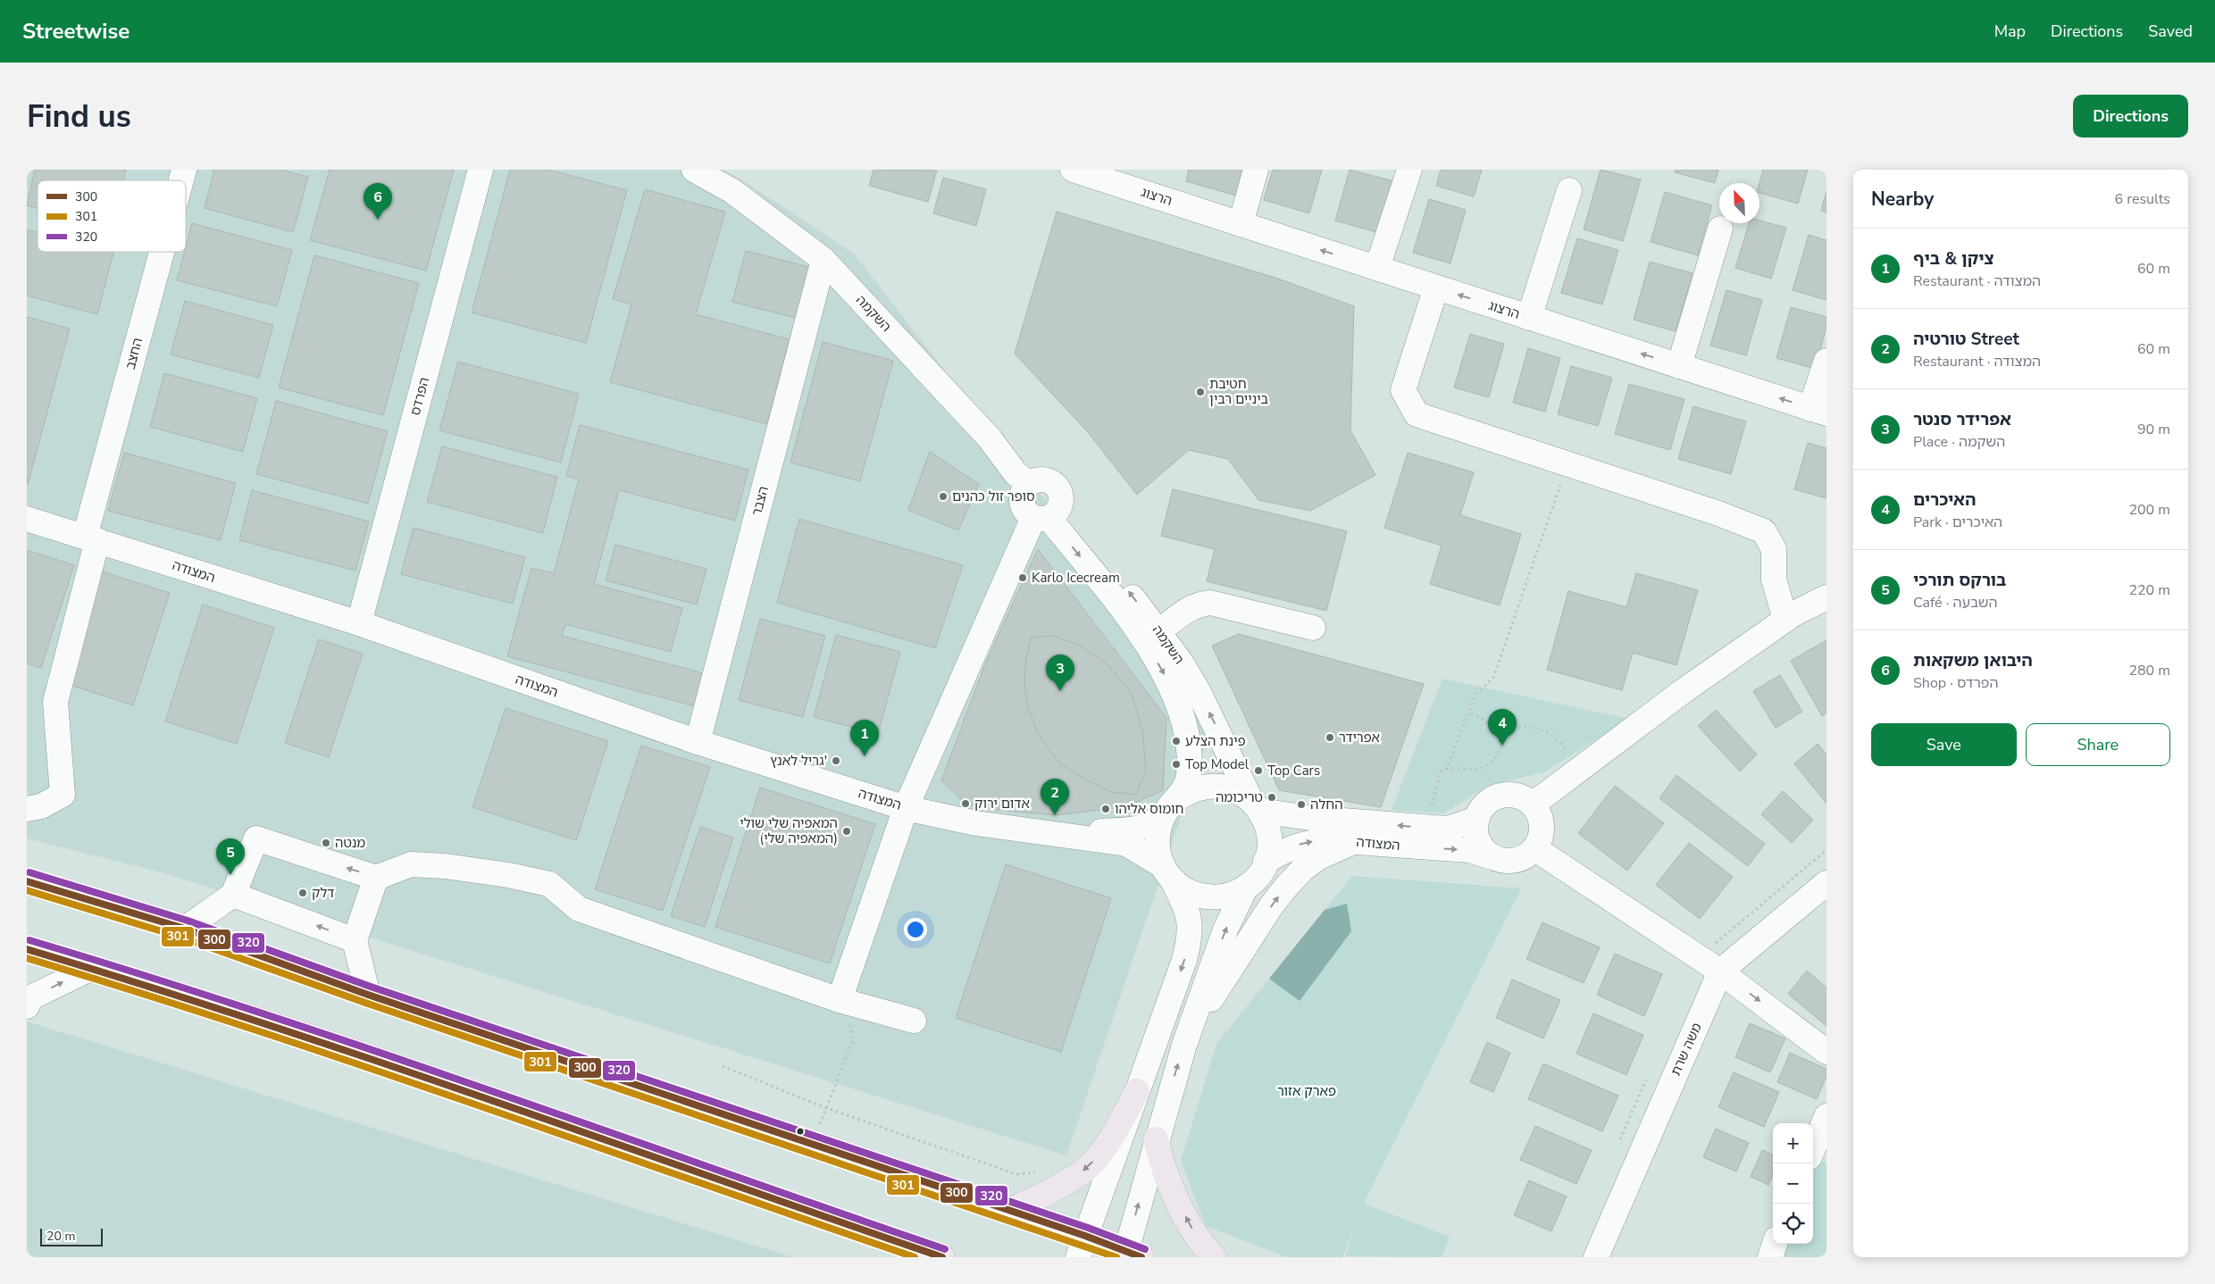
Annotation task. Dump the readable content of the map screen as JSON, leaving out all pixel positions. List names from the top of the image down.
{
  "streets": {
    "street": [
      "הרצוג",
      "השקמה",
      "החצב",
      "הפרדס",
      "הצבר",
      "המצודה",
      "משה שרת"
    ]
  },
  "crossings": [
    ["השקמה", "הצבר"],
    ["השקמה", "המצודה"],
    ["החצב", "המצודה"],
    ["הפרדס", "המצודה"],
    ["הצבר", "המצודה"]
  ],
  "one_way": ["הרצוג"],
  "parks": ["פארק אזור"],
  "places": [
    "חטיבת ביניים רבין",
    "סופר זול כהנים",
    "Karlo Icecream",
    "אפרידר",
    "פינת הצלע",
    "גריל לאנץ'",
    "Top Model",
    "Top Cars",
    "טריכומה",
    "אדום ירוק",
    "החלה",
    "חומוס אליהו",
    "המאפיה שלי שולי (המאפיה שלי)",
    "מנטה",
    "דלק"
  ],
  "lines": ["transit line 320", "transit line 300", "transit line 301"],
  "legend": ["300", "301", "320"],
  "scale_bar": "20 m",
  "north": "top left",
  "page": {
    "header": "Streetwise",
    "nav": ["Map", "Directions", "Saved"],
    "buttons": [
      "Directions",
      ["Save", "Share"]
    ],
    "title": "Find us",
    "heading": ["Nearby", "6 results"],
    "pins": [
      "6",
      "3",
      "4",
      "1",
      "2",
      "5"
    ],
    "list": [
      {
        "mark": "1",
        "name": "ציקן & ביף",
        "note": "Restaurant · המצודה",
        "value": "60 m"
      },
      {
        "mark": "2",
        "name": "טורטיה Street",
        "note": "Restaurant · המצודה",
        "value": "60 m"
      },
      {
        "mark": "3",
        "name": "אפרידר סנטר",
        "note": "Place · השקמה",
        "value": "90 m"
      },
      {
        "mark": "4",
        "name": "האיכרים",
        "note": "Park · האיכרים",
        "value": "200 m"
      },
      {
        "mark": "5",
        "name": "בורקס תורכי",
        "note": "Café · השבעה",
        "value": "220 m"
      },
      {
        "mark": "6",
        "name": "היבואן משקאות",
        "note": "Shop · הפרדס",
        "value": "280 m"
      }
    ],
    "map_buttons": ["+", "−"],
    "scale": "20 m"
  }
}
